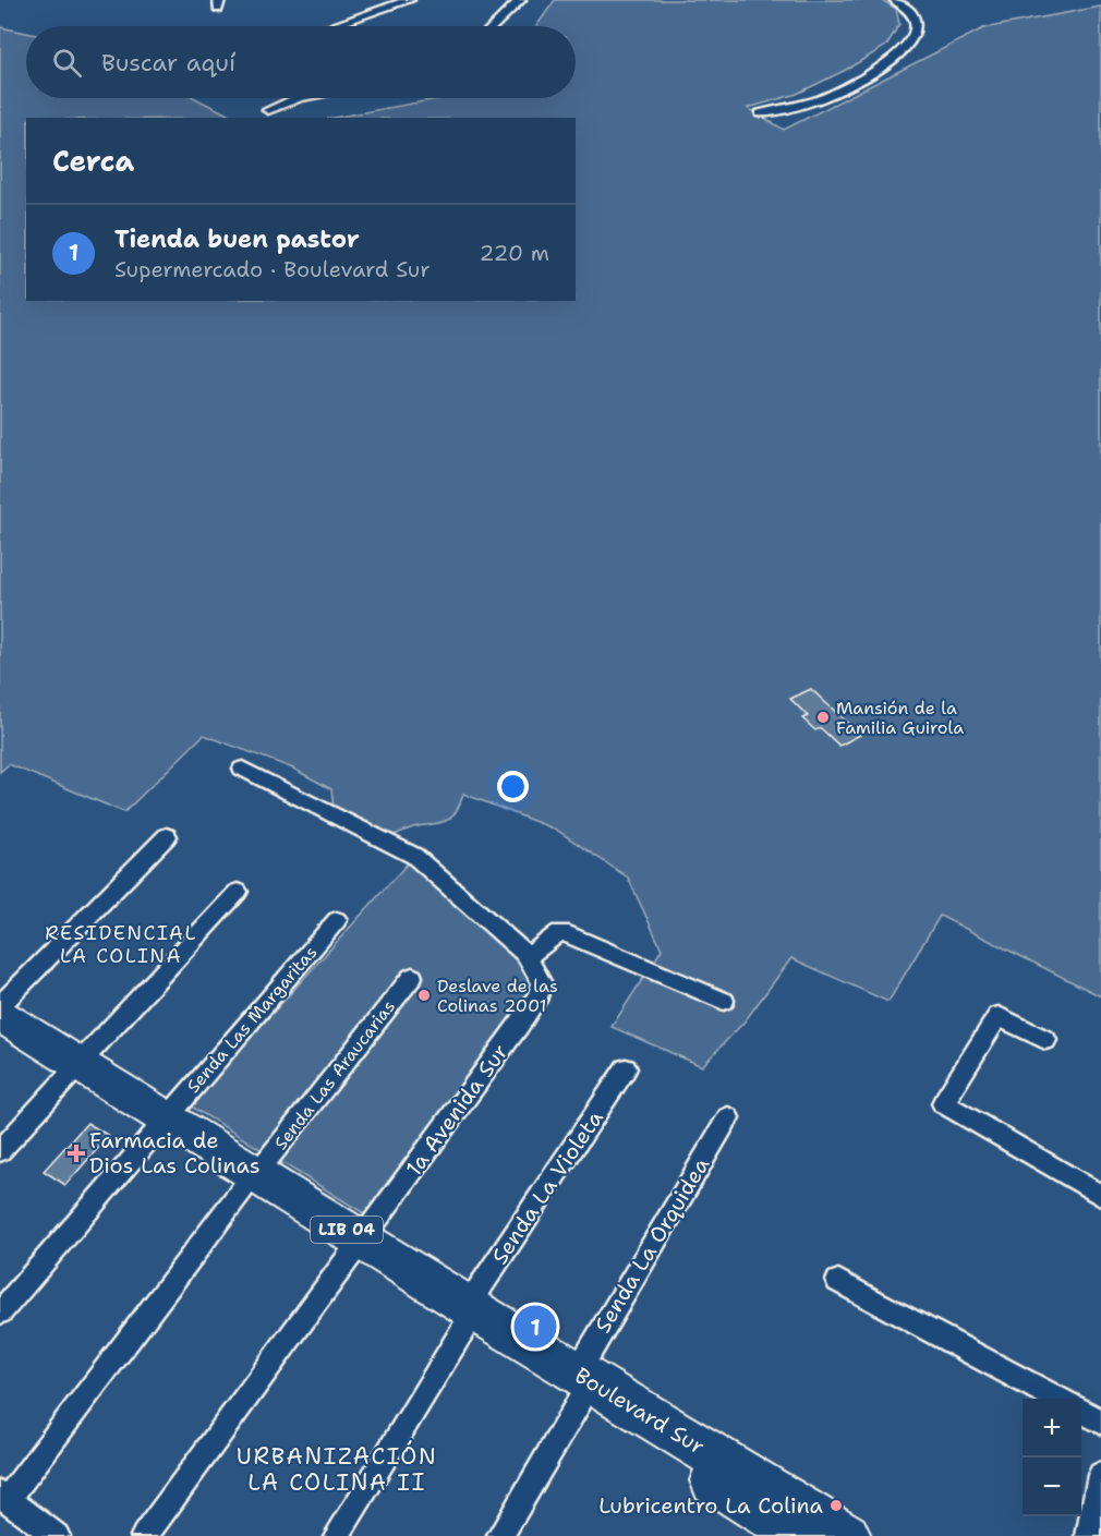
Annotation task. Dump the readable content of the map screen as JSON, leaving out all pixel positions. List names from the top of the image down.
{
  "streets": {
    "highway": ["LIB 04", "Boulevard Sur"],
    "street": [
      "Senda Las Margaritas",
      "Senda Las Araucarias",
      "1a Avenida Sur",
      "Senda La Violeta",
      "Senda La Orquidea"
    ]
  },
  "crossings": [
    ["Senda Las Margaritas", "Boulevard Sur"],
    ["Senda Las Araucarias", "Boulevard Sur"],
    ["1a Avenida Sur", "Boulevard Sur"],
    ["Senda La Violeta", "Boulevard Sur"],
    ["Senda La Orquidea", "Boulevard Sur"]
  ],
  "districts": ["RESIDENCIAL LA COLINA", "URBANIZACIÓN LA COLINA II"],
  "places": {
    "other": ["Mansión de la Familia Guirola", "Deslave de las Colinas 2001", "Lubricentro La Colina"],
    "health": ["Farmacia de Dios Las Colinas"]
  },
  "page": {
    "search": "Buscar aquí",
    "heading": "Cerca",
    "list": [
      {
        "mark": "1",
        "name": "Tienda buen pastor",
        "note": "Supermercado · Boulevard Sur",
        "value": "220 m"
      }
    ],
    "pins": "1",
    "map_buttons": ["+", "−"]
  }
}
